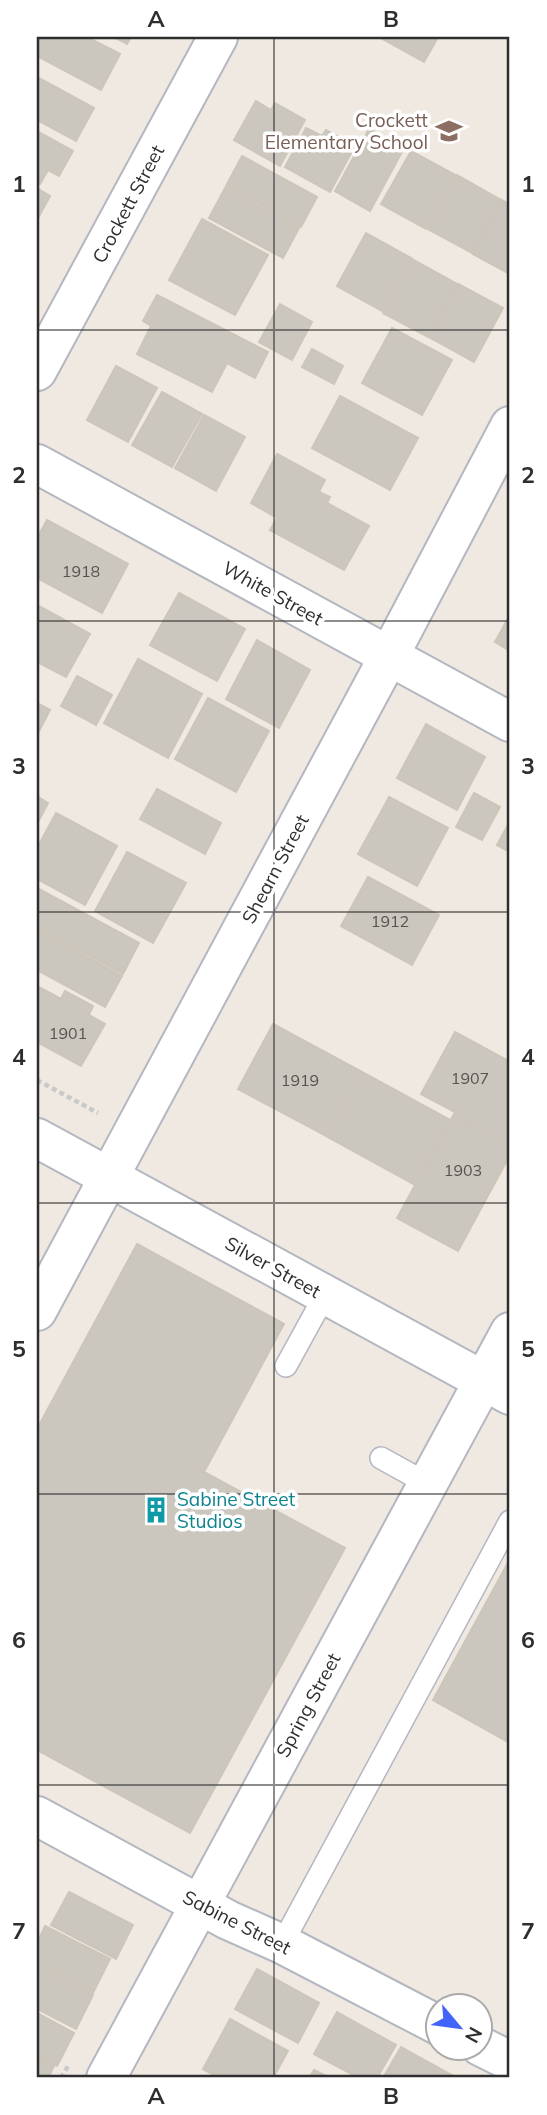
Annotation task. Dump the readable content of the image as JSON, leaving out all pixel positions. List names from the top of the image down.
{
  "streets": {
    "street": [
      "Crockett Street",
      "White Street",
      "Shearn Street",
      "Silver Street",
      "Spring Street",
      "Sabine Street"
    ]
  },
  "crossings": [
    ["White Street", "Shearn Street"],
    ["Shearn Street", "Silver Street"],
    ["Silver Street", "Spring Street"],
    ["Spring Street", "Sabine Street"]
  ],
  "places": {
    "school or university": ["Crockett Elementary School"],
    "building": ["Sabine Street Studios"]
  },
  "house_numbers": [
    "1918",
    "1912",
    "1901",
    "1907",
    "1919",
    "1903"
  ],
  "north": "bottom right",
  "grid": {
    "columns": ["A", "B"],
    "rows": [
      "1",
      "2",
      "3",
      "4",
      "5",
      "6",
      "7"
    ]
  }
}
